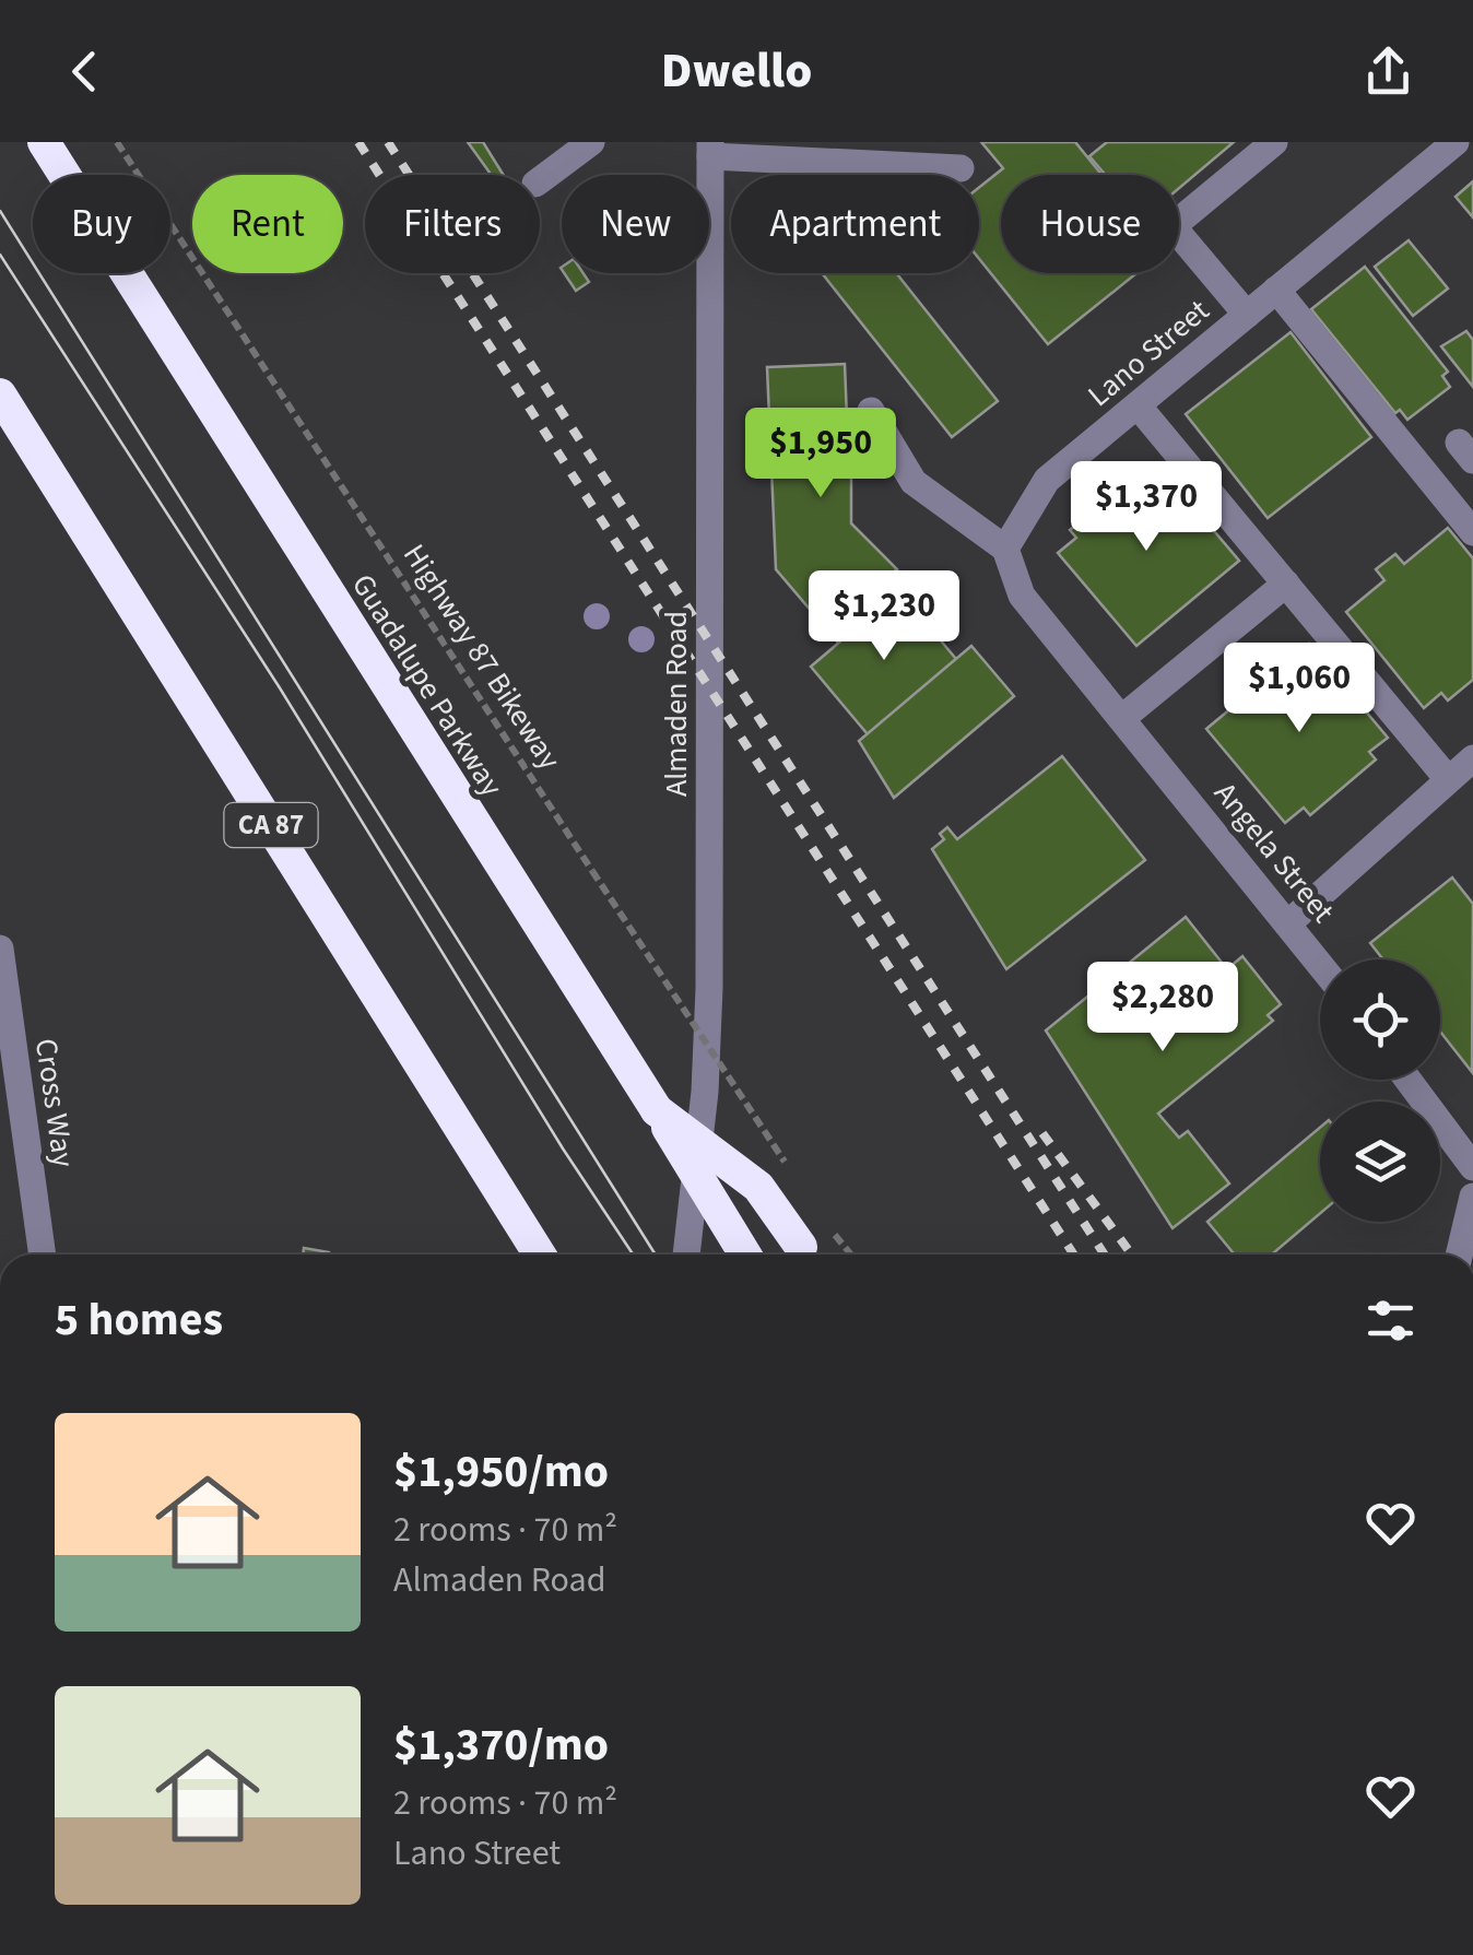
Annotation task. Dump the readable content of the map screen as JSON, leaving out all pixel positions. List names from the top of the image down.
{
  "streets": {
    "highway": ["Guadalupe Parkway", "CA 87"],
    "street": [
      "Lano Street",
      "Almaden Road",
      "Angela Street",
      "Cross Way"
    ],
    "path": ["Highway 87 Bikeway"]
  },
  "crossings": [
    ["Lano Street", "Angela Street"]
  ],
  "page": {
    "header": "Dwello",
    "chip": [
      "Buy",
      "Rent",
      "Filters",
      "New",
      "Apartment",
      "House"
    ],
    "price": [
      "$1,950",
      "$1,370",
      "$1,230",
      "$1,060",
      "$2,280"
    ],
    "heading": "5 homes",
    "list": [
      {
        "name": "$1,950/mo",
        "note": "2 rooms · 70 m² · Almaden Road"
      },
      {
        "name": "$1,370/mo",
        "note": "2 rooms · 70 m² · Lano Street"
      }
    ]
  }
}
